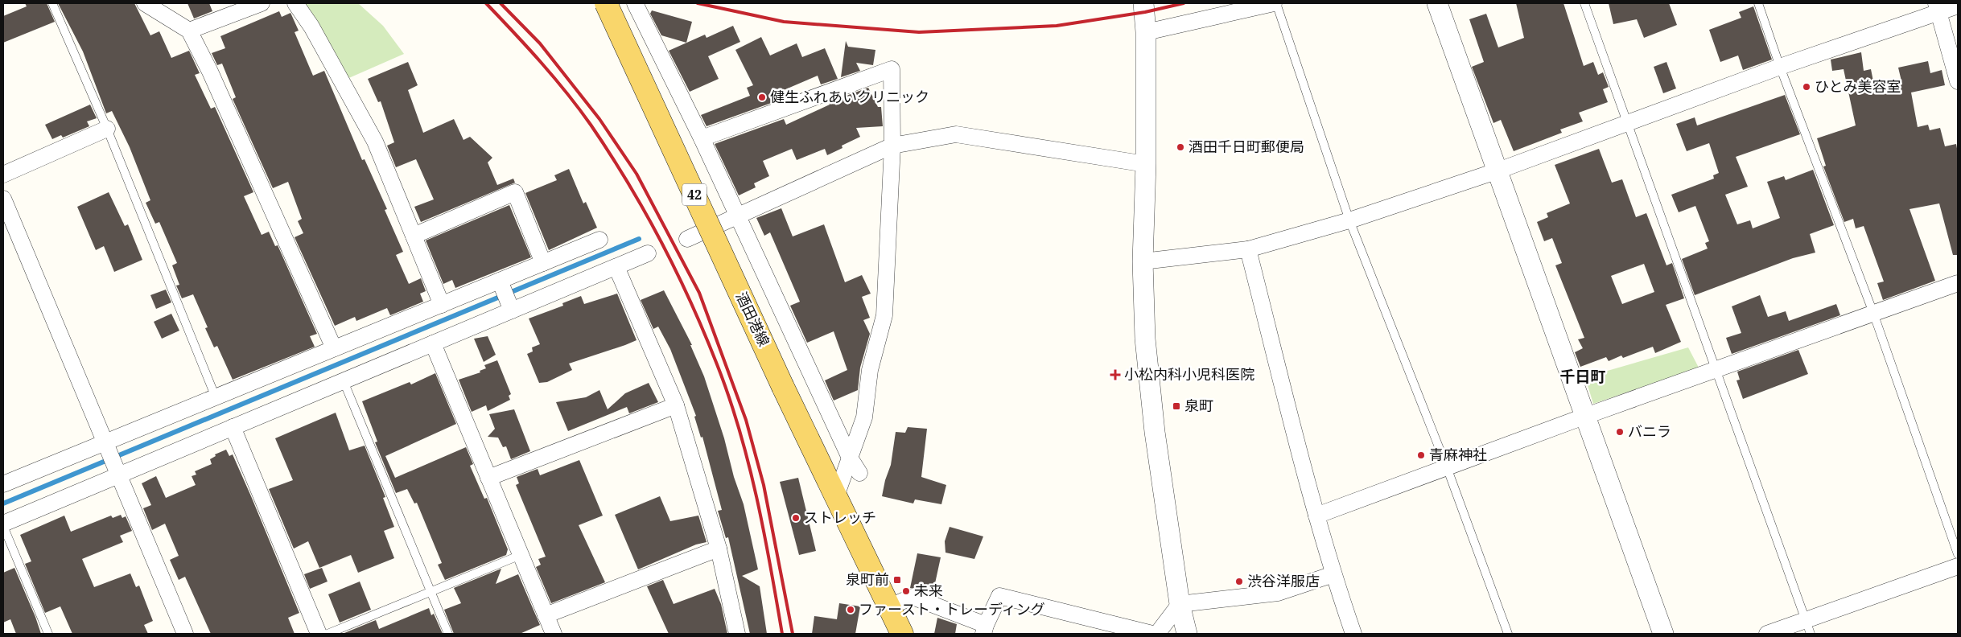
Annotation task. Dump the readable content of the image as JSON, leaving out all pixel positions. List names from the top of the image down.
{
  "streets": {
    "main road": ["42", "酒田港線"]
  },
  "districts": ["千日町"],
  "places": {
    "other": [
      "ひとみ美容室",
      "健生ふれあいクリニック",
      "酒田千日町郵便局",
      "バニラ",
      "青麻神社",
      "ストレッチ",
      "渋谷洋服店",
      "未来",
      "ファースト・トレーディング"
    ],
    "health": ["小松内科小児科医院"],
    "transit": ["泉町", "泉町前"]
  }
}
